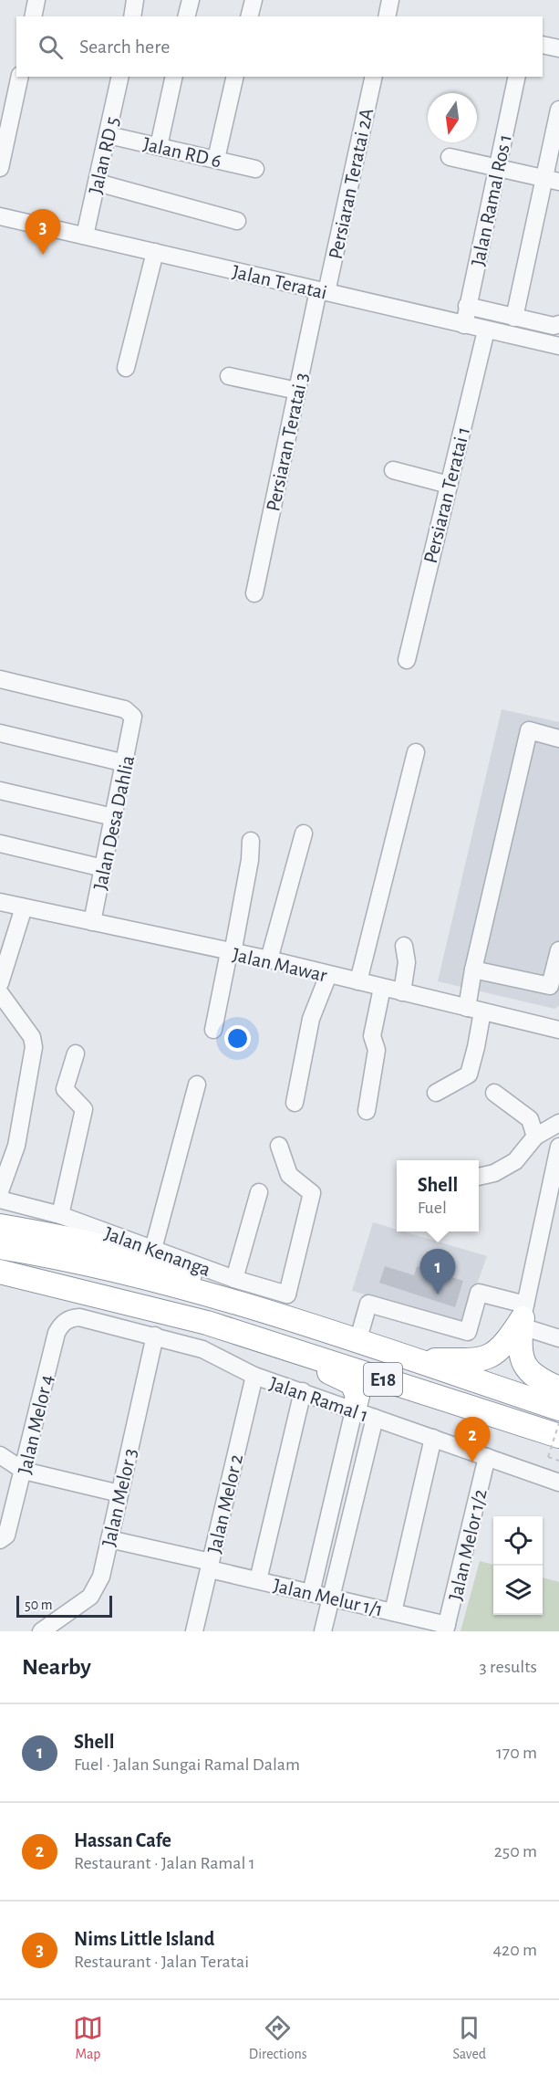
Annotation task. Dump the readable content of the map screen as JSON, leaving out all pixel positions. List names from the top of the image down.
{
  "streets": {
    "highway": ["E18"],
    "street": [
      "Jalan RD 6",
      "Jalan RD 5",
      "Persiaran Teratai 2A",
      "Jalan Ramal Ros 1",
      "Jalan Teratai",
      "Persiaran Teratai 3",
      "Persiaran Teratai 1",
      "Jalan Desa Dahlia",
      "Jalan Mawar",
      "Jalan Kenanga",
      "Jalan Ramal 1",
      "Jalan Melor 4",
      "Jalan Melor 3",
      "Jalan Melor 2",
      "Jalan Melor 1/2",
      "Jalan Melur 1/1"
    ]
  },
  "crossings": [
    ["Jalan RD 6", "Jalan RD 5"],
    ["Jalan RD 5", "Jalan Teratai"],
    ["Persiaran Teratai 2A", "Jalan Teratai"],
    ["Persiaran Teratai 2A", "Persiaran Teratai 3"],
    ["Jalan Ramal Ros 1", "Jalan Teratai"],
    ["Jalan Teratai", "Persiaran Teratai 3"],
    ["Jalan Teratai", "Persiaran Teratai 1"],
    ["Jalan Desa Dahlia", "Jalan Mawar"],
    ["Jalan Kenanga", "E18"],
    ["Jalan Ramal 1", "Jalan Melor 4"],
    ["Jalan Ramal 1", "Jalan Melor 3"],
    ["Jalan Ramal 1", "Jalan Melor 2"],
    ["Jalan Ramal 1", "Jalan Melor 1/2"],
    ["Jalan Melor 3", "Jalan Melur 1/1"],
    ["Jalan Melor 2", "Jalan Melur 1/1"],
    ["Jalan Melor 1/2", "Jalan Melur 1/1"]
  ],
  "scale_bar": "50 m",
  "north": "bottom",
  "page": {
    "search": "Search here",
    "pins": ["3", "1", "2"],
    "popup": ["Shell", "Fuel"],
    "scale": "50 m",
    "heading": ["Nearby", "3 results"],
    "list": [
      {
        "mark": "1",
        "name": "Shell",
        "note": "Fuel · Jalan Sungai Ramal Dalam",
        "value": "170 m"
      },
      {
        "mark": "2",
        "name": "Hassan Cafe",
        "note": "Restaurant · Jalan Ramal 1",
        "value": "250 m"
      },
      {
        "mark": "3",
        "name": "Nims Little Island",
        "note": "Restaurant · Jalan Teratai",
        "value": "420 m"
      }
    ],
    "nav": ["Map", "Directions", "Saved"]
  }
}
